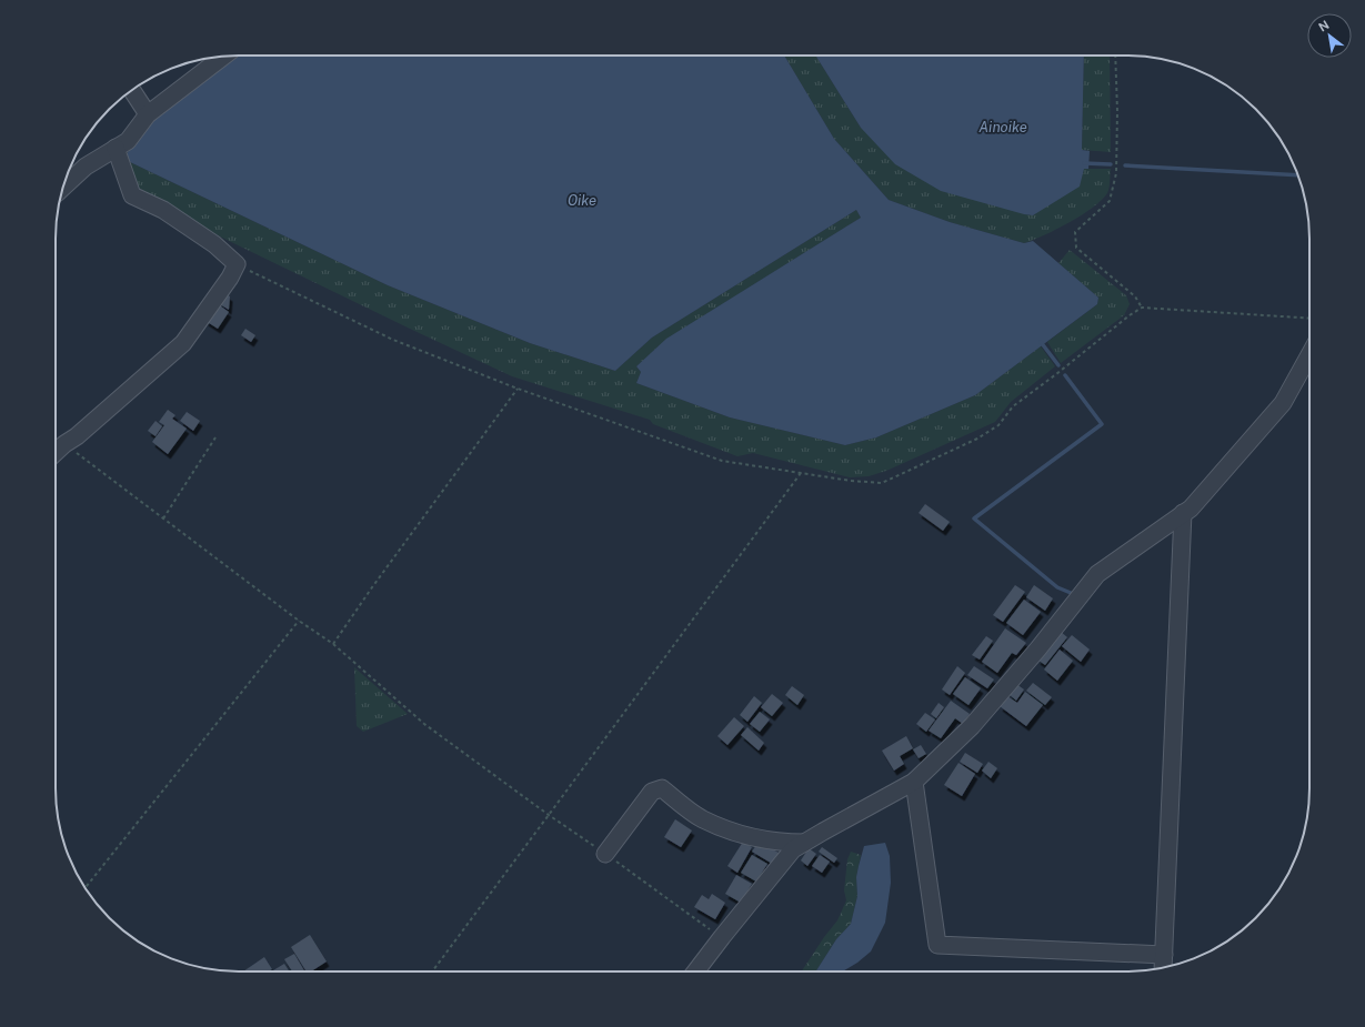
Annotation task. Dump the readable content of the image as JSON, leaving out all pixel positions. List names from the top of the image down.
{
  "water": ["Ainoike", "Oike"],
  "north": "top left"
}
